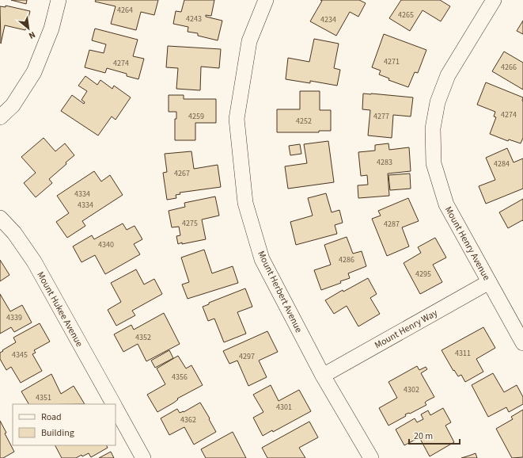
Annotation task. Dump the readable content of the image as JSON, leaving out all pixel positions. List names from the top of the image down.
{
  "streets": {
    "street": [
      "Mount Henry Avenue",
      "Mount Herbert Avenue",
      "Mount Hukee Avenue",
      "Mount Henry Way"
    ]
  },
  "crossings": [
    ["Mount Henry Avenue", "Mount Henry Way"],
    ["Mount Herbert Avenue", "Mount Henry Way"]
  ],
  "house_numbers": [
    "4264",
    "4265",
    "4243",
    "4234",
    "4271",
    "4274",
    "4266",
    "4274",
    "4259",
    "4277",
    "4252",
    "4283",
    "4284",
    "4267",
    "4334",
    "4334",
    "4275",
    "4287",
    "4340",
    "4286",
    "4295",
    "4339",
    "4352",
    "4311",
    "4345",
    "4297",
    "4356",
    "4302",
    "4351",
    "4301",
    "4362"
  ],
  "legend": ["Road", "Building"],
  "scale_bar": "20 m",
  "north": "bottom right"
}
